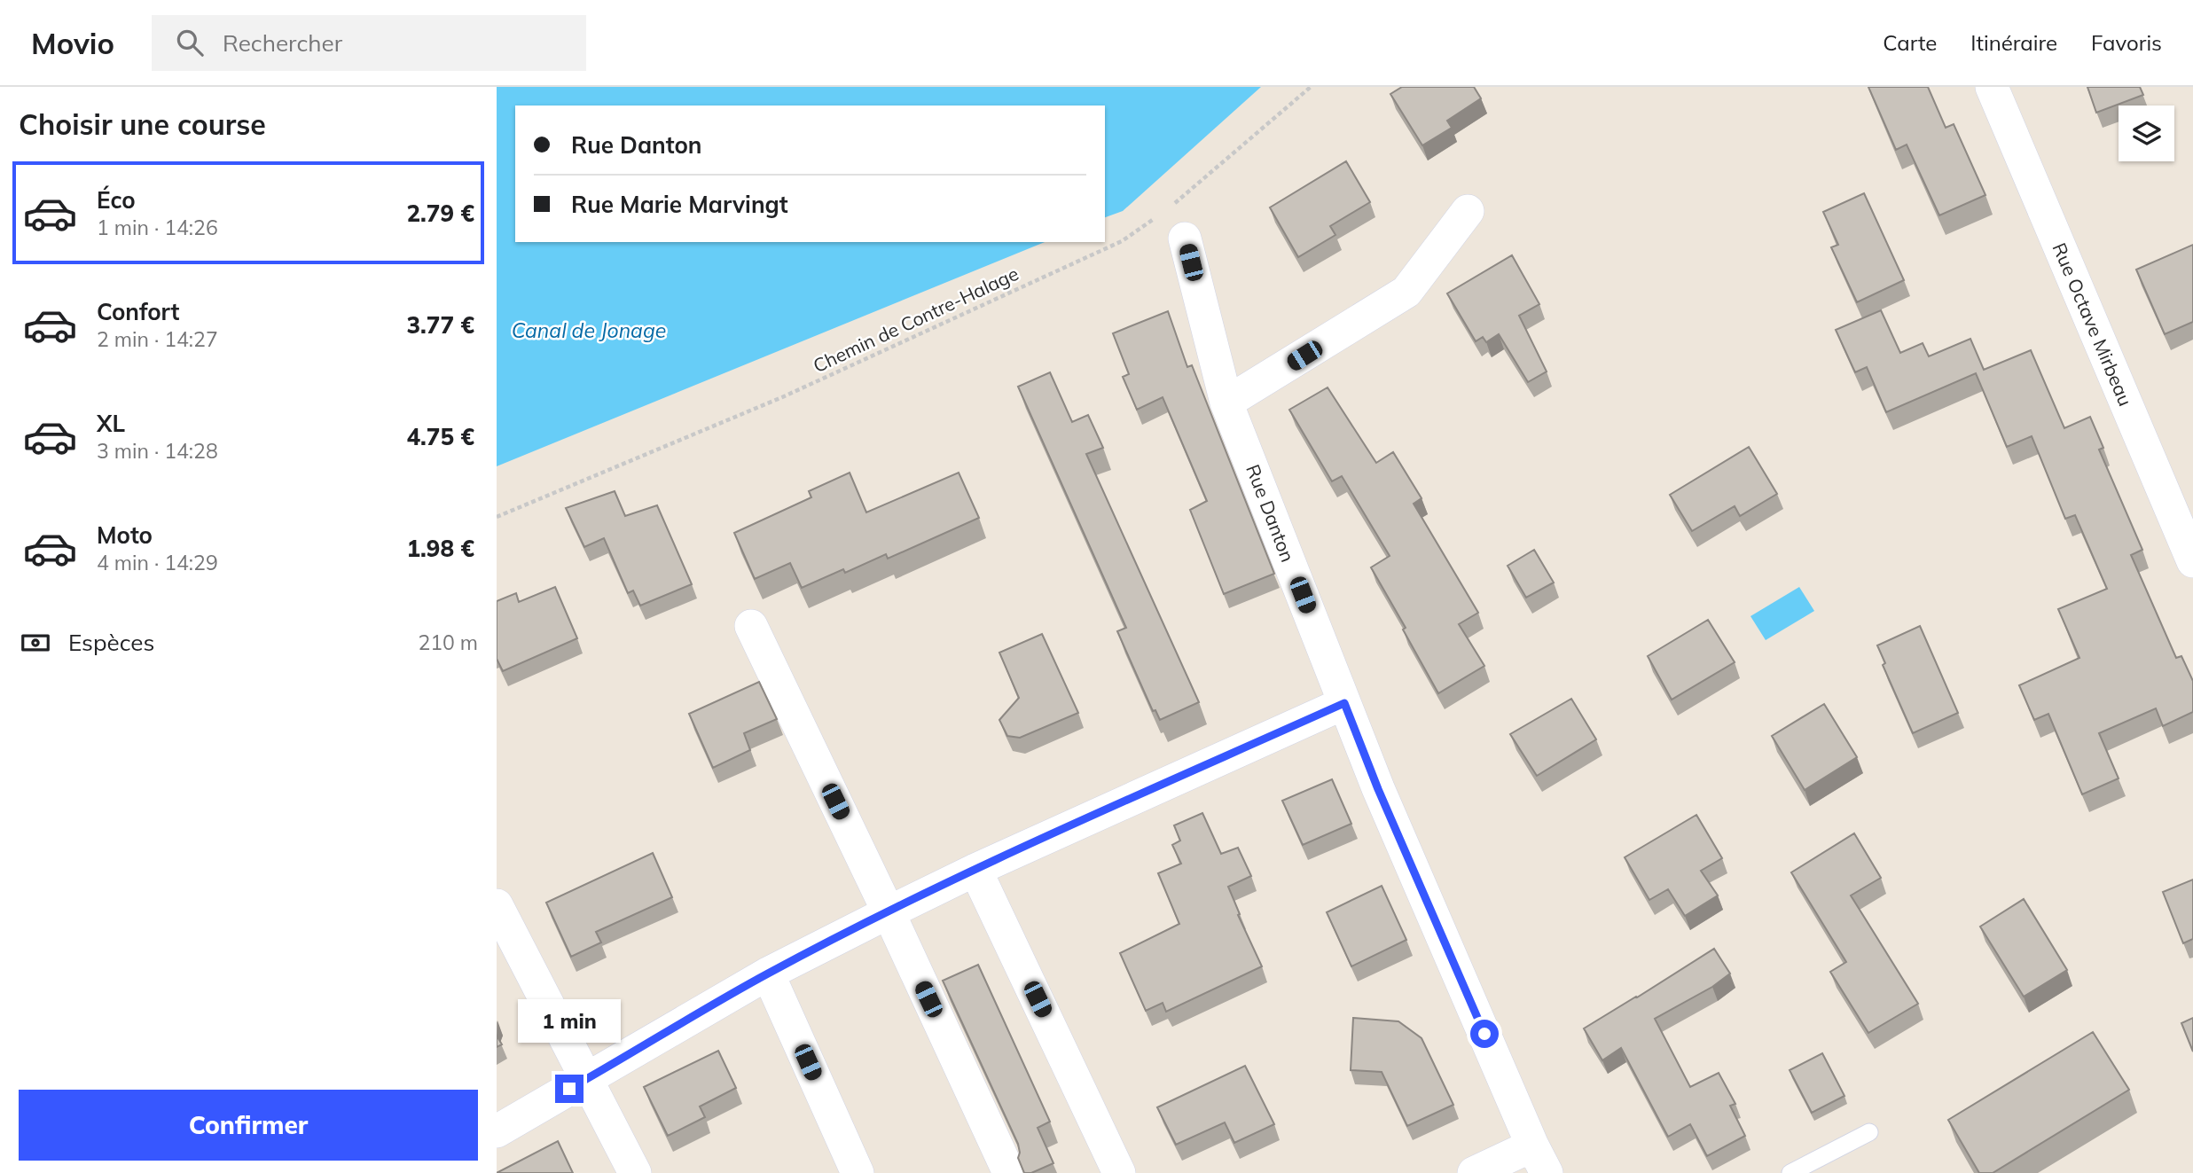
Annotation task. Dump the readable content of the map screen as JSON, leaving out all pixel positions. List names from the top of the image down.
{
  "streets": {
    "street": ["Rue Octave Mirbeau", "Rue Danton"],
    "path": ["Chemin de Contre-Halage"]
  },
  "water": ["Canal de Jonage"],
  "page": {
    "header": "Movio",
    "search": "Rechercher",
    "nav": ["Carte", "Itinéraire", "Favoris"],
    "heading": "Choisir une course",
    "banner": ["Rue Danton", "Rue Marie Marvingt"],
    "list": [
      {
        "name": "Éco",
        "note": "1 min · 14:26",
        "value": "2.79 €"
      },
      {
        "name": "Confort",
        "note": "2 min · 14:27",
        "value": "3.77 €"
      },
      {
        "name": "XL",
        "note": "3 min · 14:28",
        "value": "4.75 €"
      },
      {
        "name": "Moto",
        "note": "4 min · 14:29",
        "value": "1.98 €"
      }
    ],
    "pay": ["Espèces", "210 m"],
    "bubble": "1 min",
    "buttons": "Confirmer"
  }
}
